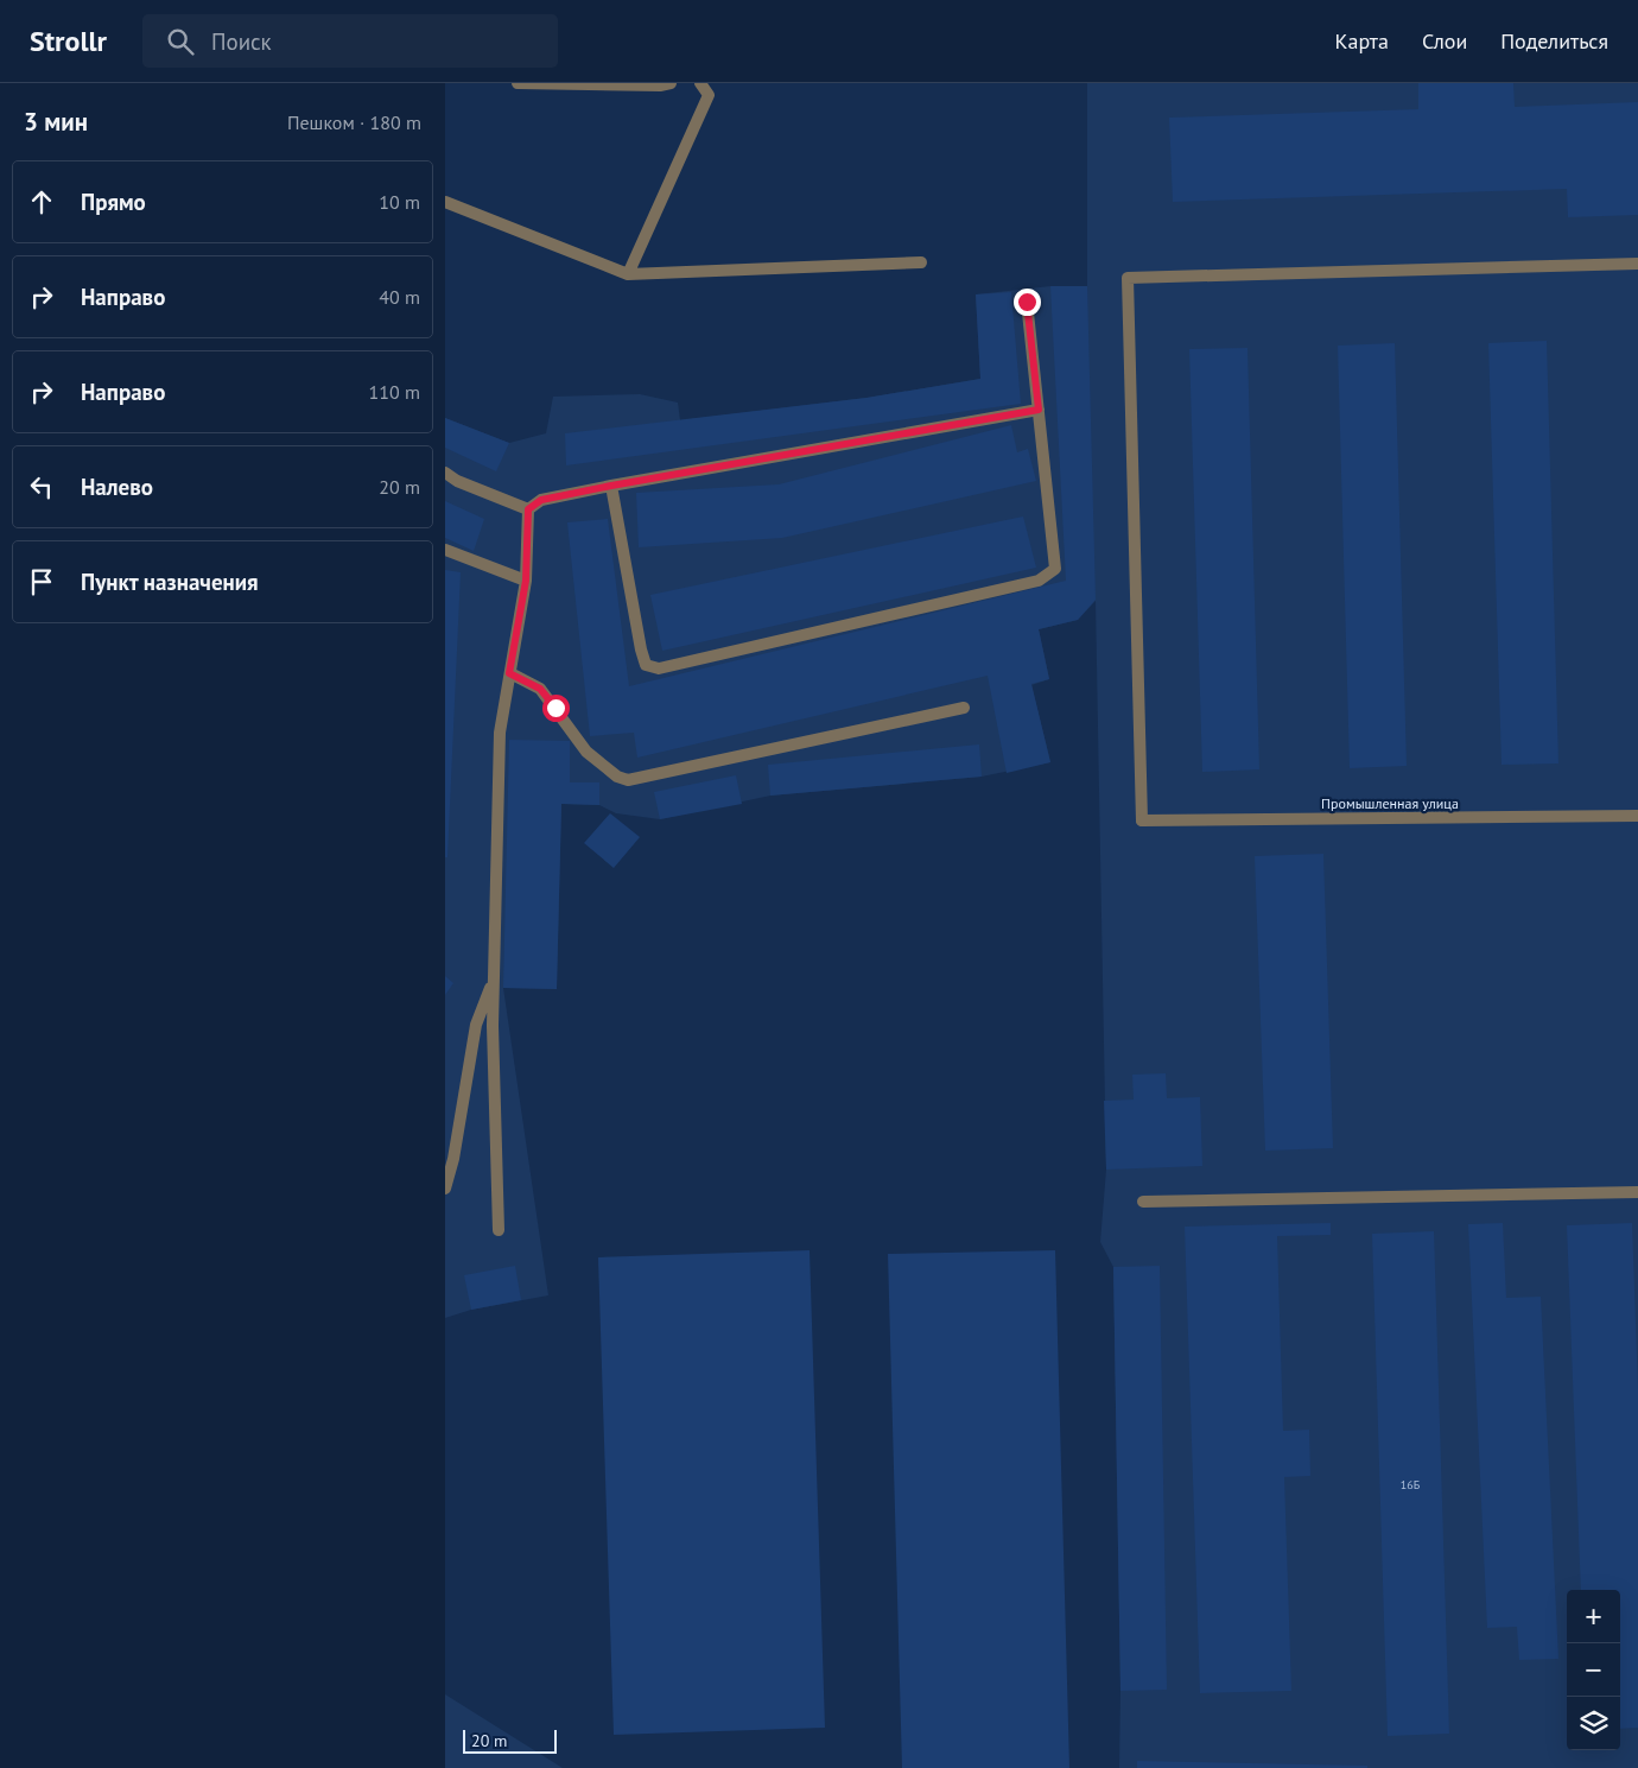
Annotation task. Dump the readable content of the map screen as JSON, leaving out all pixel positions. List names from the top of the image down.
{
  "streets": {
    "street": ["Промышленная улица"]
  },
  "house_numbers": ["16Б"],
  "scale_bar": "20 m",
  "page": {
    "header": "Strollr",
    "search": "Поиск",
    "nav": ["Карта", "Слои", "Поделиться"],
    "heading": ["3 мин", "Пешком · 180 m"],
    "list": [
      ["Прямо", "10 m"],
      ["Направо", "40 m"],
      ["Направо", "110 m"],
      ["Налево", "20 m"],
      "Пункт назначения"
    ],
    "map_buttons": ["+", "−"],
    "scale": "20 m"
  }
}
